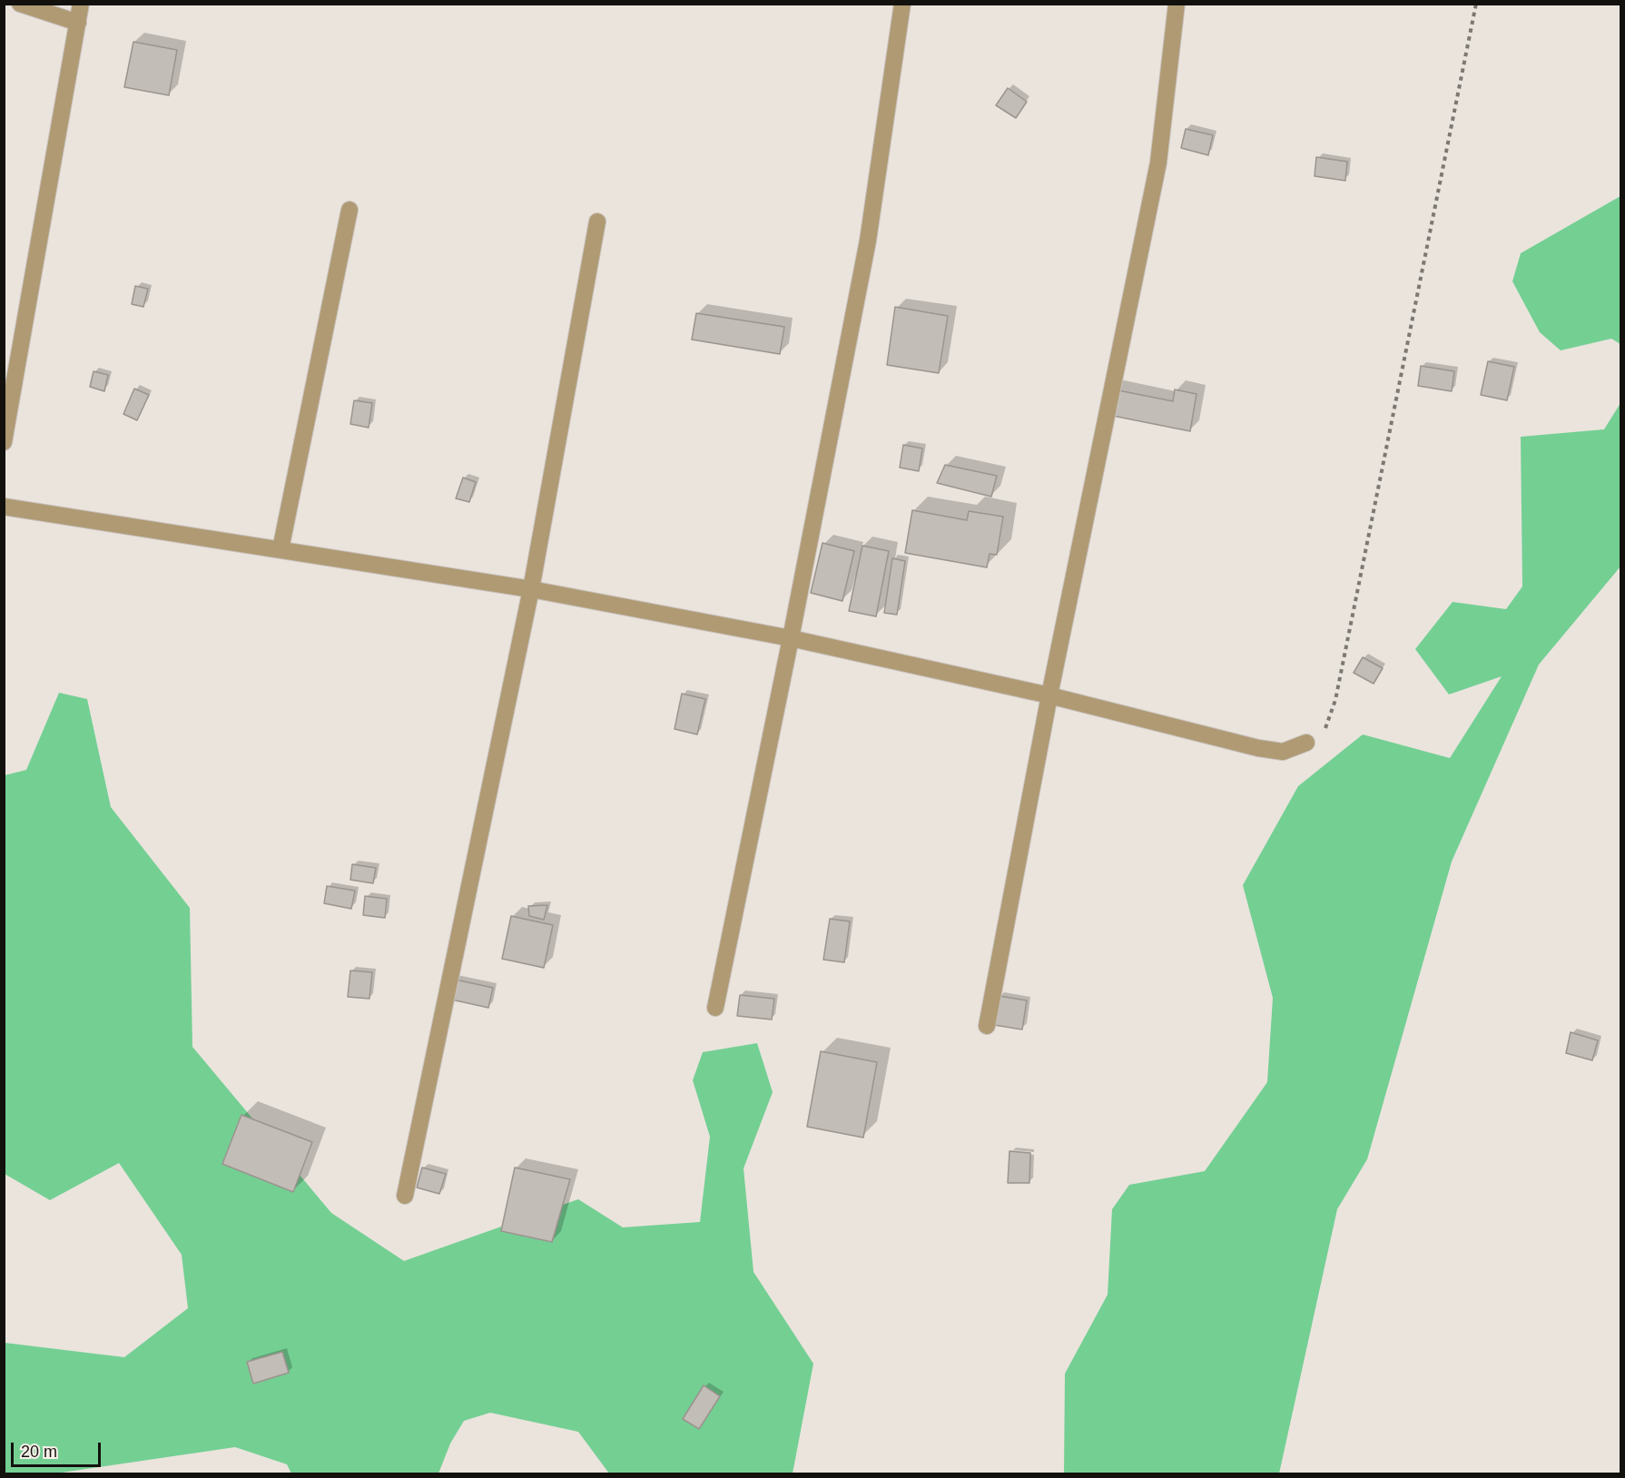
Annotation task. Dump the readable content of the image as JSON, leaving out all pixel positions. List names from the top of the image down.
{
  "scale_bar": "20 m"
}
